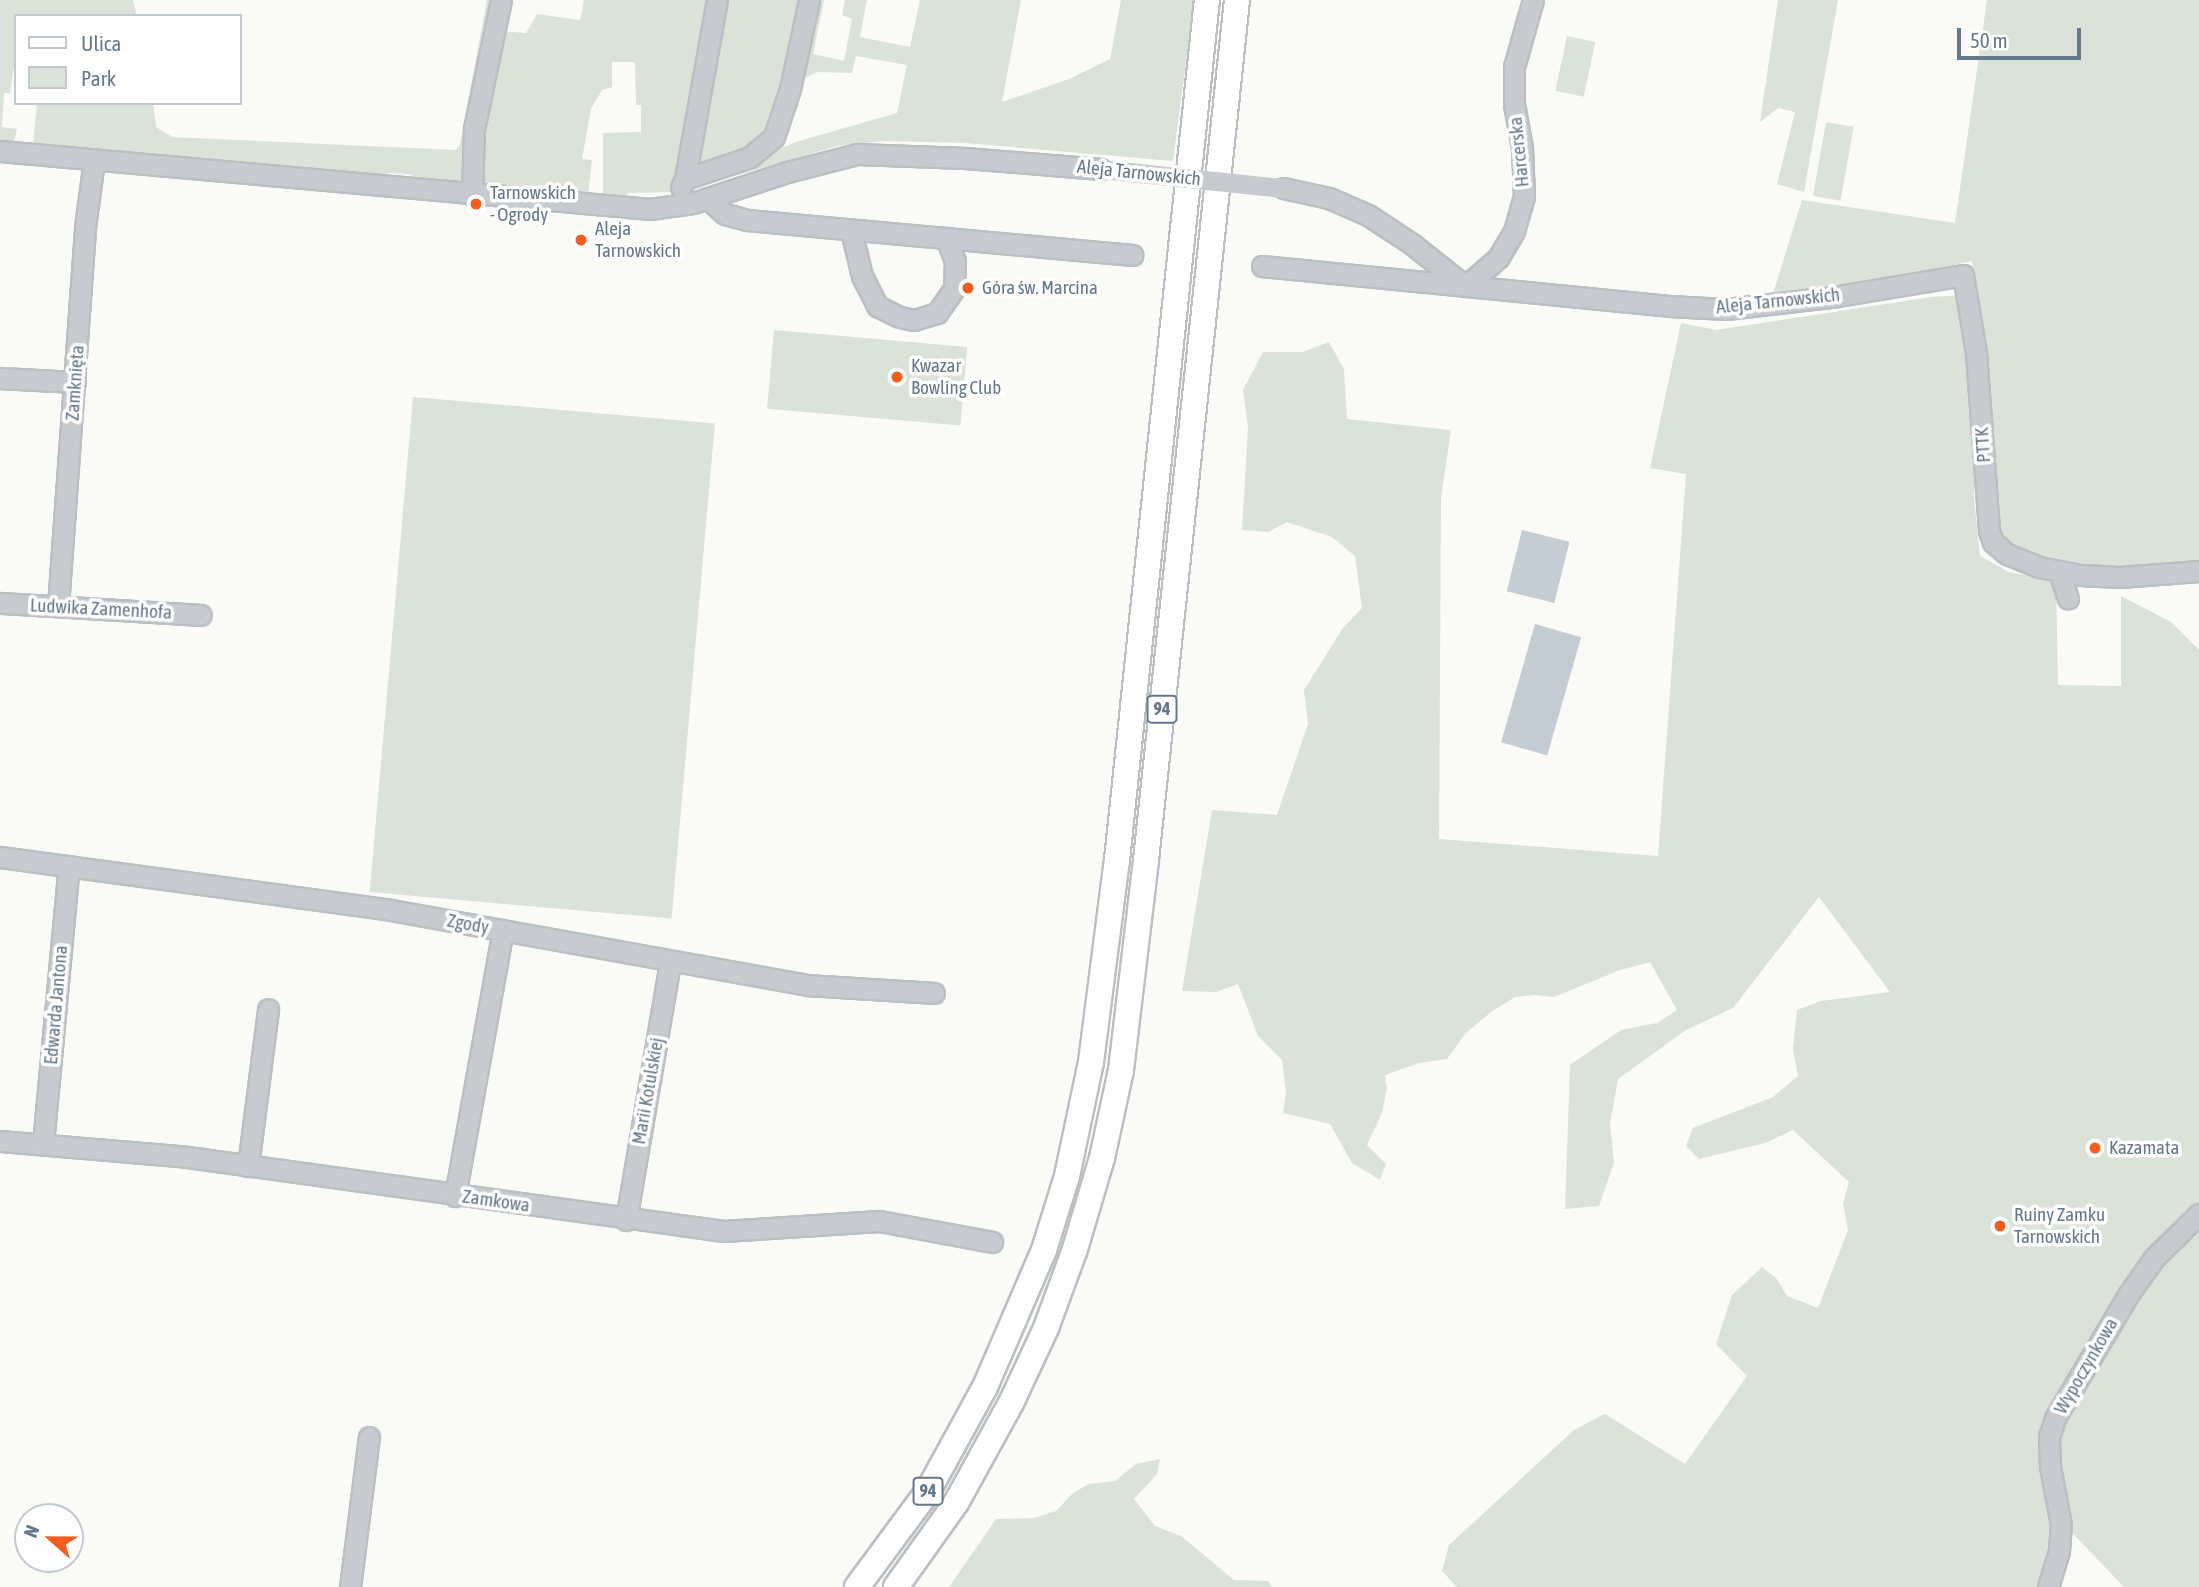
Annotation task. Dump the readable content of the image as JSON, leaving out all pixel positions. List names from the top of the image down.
{
  "streets": {
    "main road": ["94"],
    "street": [
      "Harcerska",
      "Aleja Tarnowskich",
      "Zamknięta",
      "PTTK",
      "Ludwika Zamenhofa",
      "Zgody",
      "Edwarda Jantona",
      "Marii Kotulskiej",
      "Zamkowa",
      "Wypoczynkowa"
    ]
  },
  "crossings": [
    ["Harcerska", "Aleja Tarnowskich"],
    ["Aleja Tarnowskich", "Zamknięta"],
    ["Aleja Tarnowskich", "PTTK"],
    ["Zamknięta", "Ludwika Zamenhofa"],
    ["Zgody", "Edwarda Jantona"],
    ["Zgody", "Marii Kotulskiej"],
    ["Edwarda Jantona", "Zamkowa"],
    ["Marii Kotulskiej", "Zamkowa"]
  ],
  "places": [
    "Tarnowskich - Ogrody",
    "Aleja Tarnowskich",
    "Góra św. Marcina",
    "Kwazar Bowling Club",
    "Kazamata",
    "Ruiny Zamku Tarnowskich"
  ],
  "legend": ["Ulica", "Park"],
  "scale_bar": "50 m",
  "north": "left"
}
